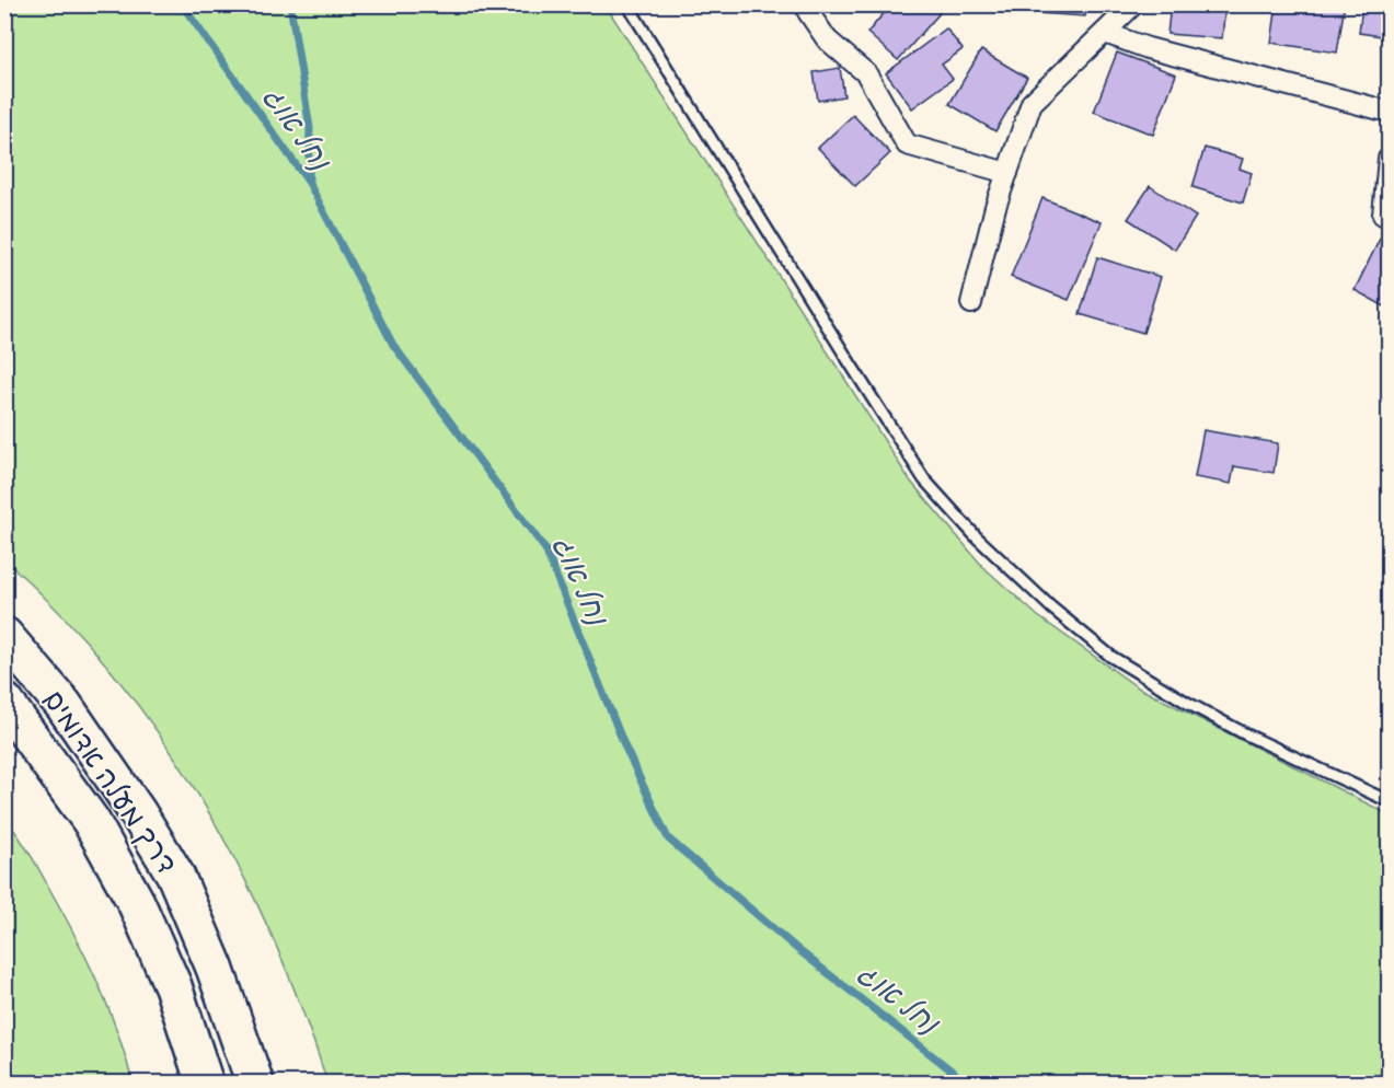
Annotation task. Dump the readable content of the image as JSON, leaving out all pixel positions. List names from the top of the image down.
{
  "streets": {
    "highway": ["דרך מעלה אדומים"]
  },
  "water": ["נחל אוג"]
}
